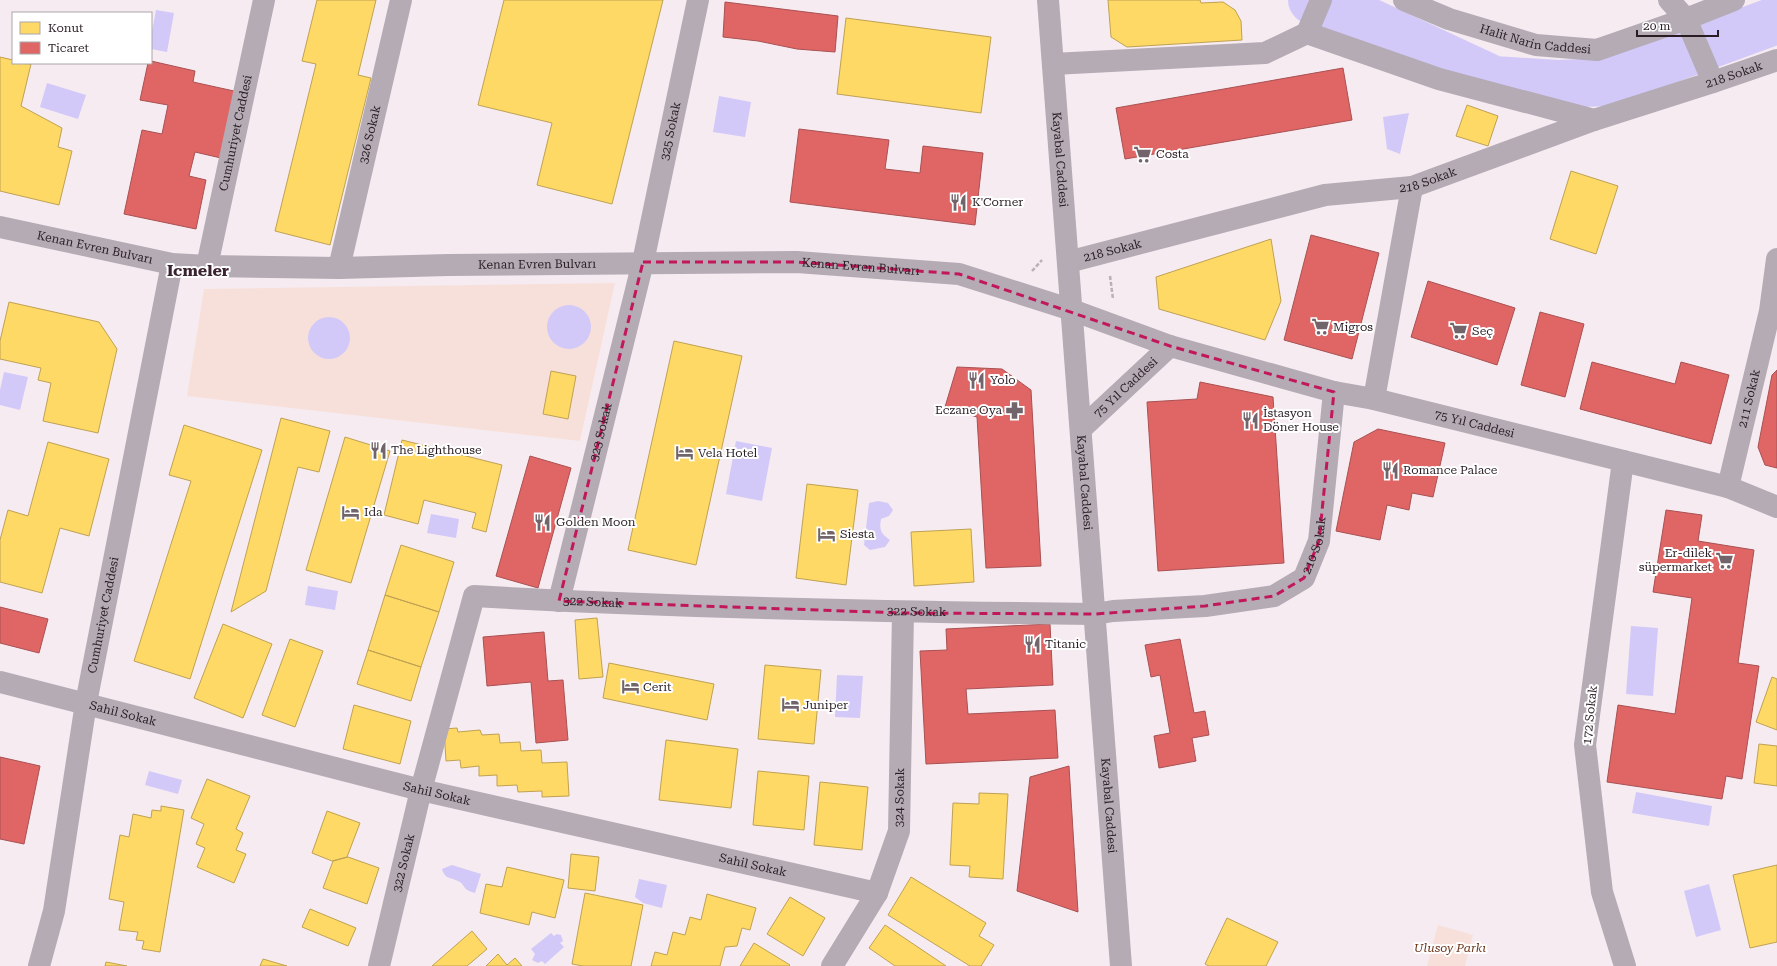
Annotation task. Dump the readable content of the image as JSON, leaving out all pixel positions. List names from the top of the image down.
{
  "streets": {
    "street": [
      "Halit Narin Caddesi",
      "218 Sokak",
      "325 Sokak",
      "Cumhuriyet Caddesi",
      "326 Sokak",
      "Kayabal Caddesi",
      "Kenan Evren Bulvarı",
      "75 Yıl Caddesi",
      "211 Sokak",
      "323 Sokak",
      "210 Sokak",
      "322 Sokak",
      "Sahil Sokak",
      "172 Sokak",
      "324 Sokak"
    ]
  },
  "crossings": [
    ["218 Sokak", "Kayabal Caddesi"],
    ["325 Sokak", "Kenan Evren Bulvarı"],
    ["325 Sokak", "323 Sokak"],
    ["Cumhuriyet Caddesi", "Kenan Evren Bulvarı"],
    ["Cumhuriyet Caddesi", "Sahil Sokak"],
    ["326 Sokak", "Kenan Evren Bulvarı"],
    ["Kayabal Caddesi", "Kenan Evren Bulvarı"],
    ["Kayabal Caddesi", "75 Yıl Caddesi"],
    ["Kayabal Caddesi", "210 Sokak"],
    ["Kayabal Caddesi", "322 Sokak"],
    ["Kenan Evren Bulvarı", "75 Yıl Caddesi"],
    ["Kenan Evren Bulvarı", "323 Sokak"],
    ["75 Yıl Caddesi", "211 Sokak"],
    ["75 Yıl Caddesi", "210 Sokak"],
    ["75 Yıl Caddesi", "172 Sokak"],
    ["323 Sokak", "322 Sokak"],
    ["210 Sokak", "322 Sokak"],
    ["322 Sokak", "Sahil Sokak"],
    ["322 Sokak", "324 Sokak"],
    ["Sahil Sokak", "324 Sokak"]
  ],
  "districts": ["Icmeler"],
  "parks": ["Ulusoy Parkı"],
  "places": {
    "supermarket": [
      "Costa",
      "Migros",
      "Seç",
      "Er-dilek süpermarket"
    ],
    "restaurant": [
      "K'Corner",
      "Yolo",
      "İstasyon Döner House",
      "The Lighthouse",
      "Romance Palace",
      "Golden Moon",
      "Titanic"
    ],
    "pharmacy": ["Eczane Oya"],
    "hotel": [
      "Vela Hotel",
      "Ida",
      "Siesta",
      "Cerit",
      "Juniper"
    ]
  },
  "legend": ["Konut", "Ticaret"],
  "scale_bar": "20 m"
}
